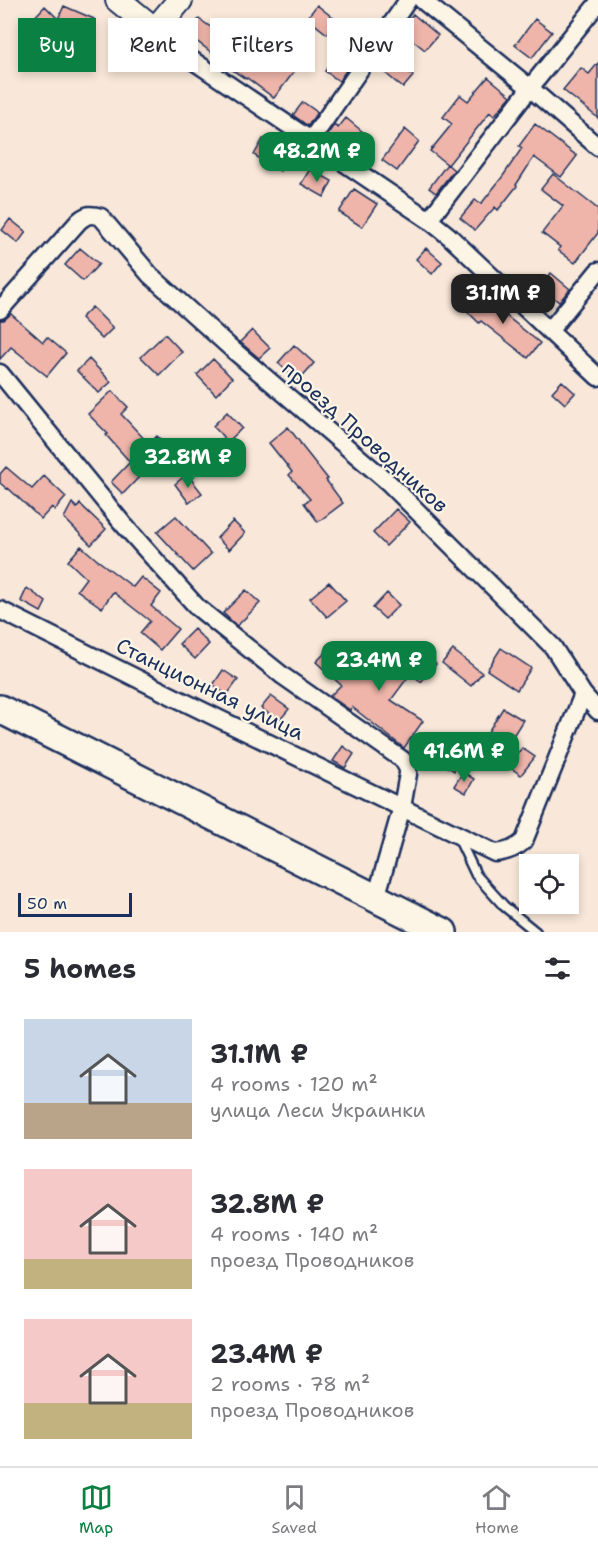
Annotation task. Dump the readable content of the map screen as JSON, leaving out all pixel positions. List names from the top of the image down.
{
  "streets": {
    "street": ["проезд Проводников", "Станционная улица"]
  },
  "crossings": [
    ["проезд Проводников", "Станционная улица"]
  ],
  "scale_bar": "50 m",
  "page": {
    "chip": [
      "Buy",
      "Rent",
      "Filters",
      "New"
    ],
    "price": [
      "48.2M ₽",
      "31.1M ₽",
      "32.8M ₽",
      "23.4M ₽",
      "41.6M ₽"
    ],
    "scale": "50 m",
    "heading": "5 homes",
    "list": [
      {
        "name": "31.1M ₽",
        "note": "4 rooms · 120 m² · улица Леси Украинки"
      },
      {
        "name": "32.8M ₽",
        "note": "4 rooms · 140 m² · проезд Проводников"
      },
      {
        "name": "23.4M ₽",
        "note": "2 rooms · 78 m² · проезд Проводников"
      }
    ],
    "tabs": ["Map", "Saved", "Home"]
  }
}
